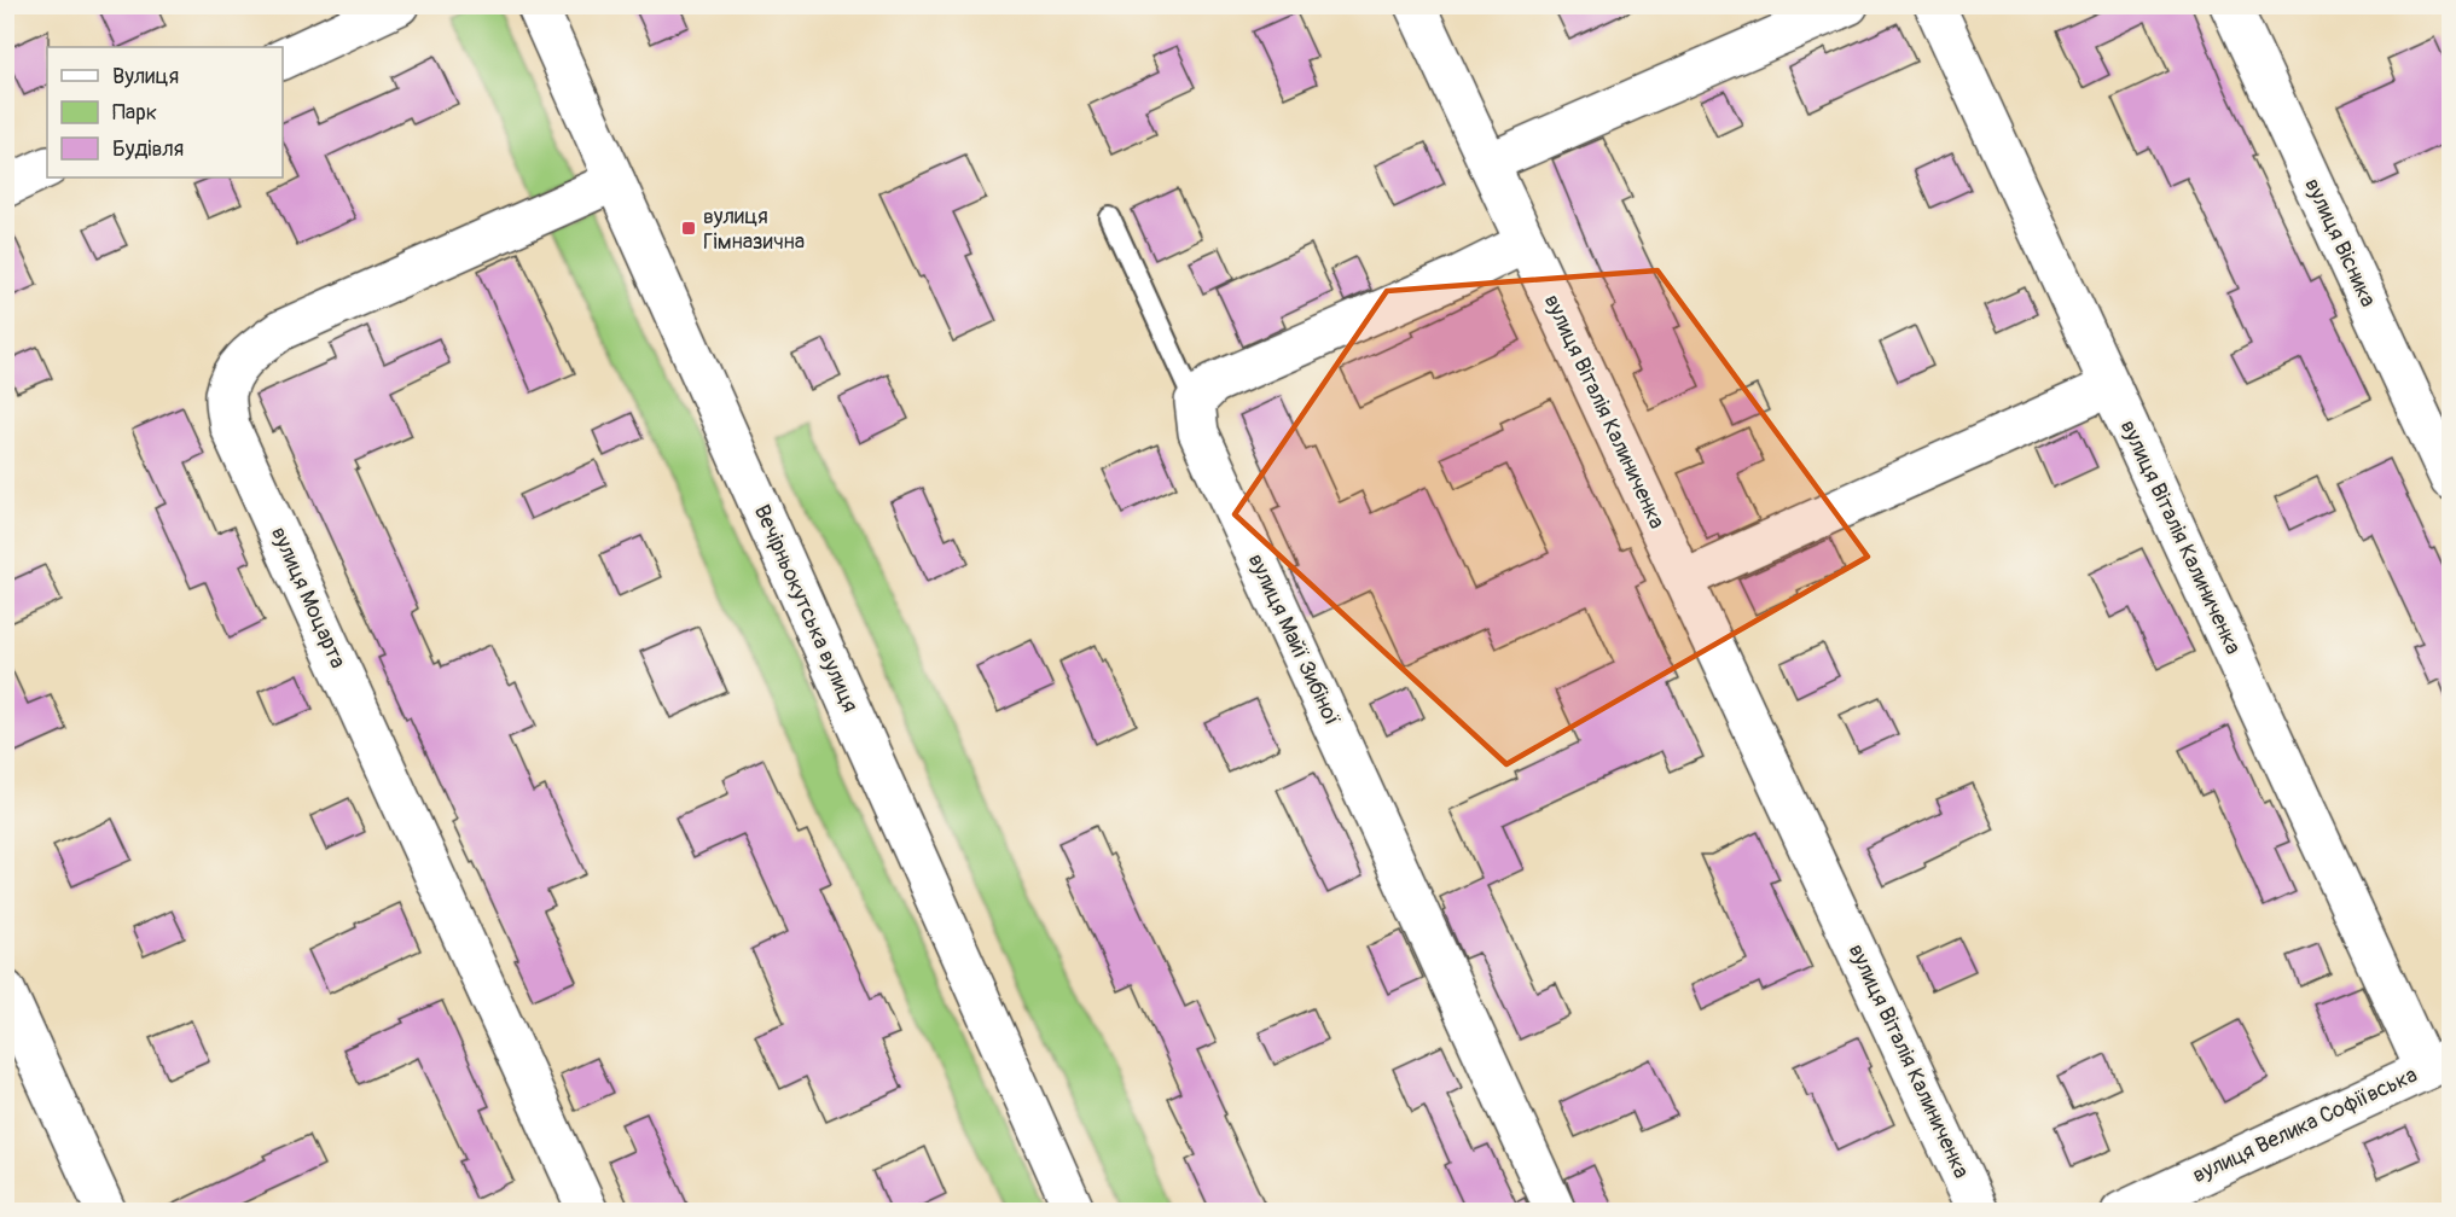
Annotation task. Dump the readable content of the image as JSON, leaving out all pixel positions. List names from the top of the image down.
{
  "streets": {
    "street": [
      "вулиця Вісника",
      "вулиця Віталія Калиниченка",
      "вулиця Моцарта",
      "Вечірньокутська вулиця",
      "вулиця Майї Зибіної",
      "вулиця Велика Софіївська"
    ]
  },
  "crossings": [
    ["вулиця Віталія Калиниченка", "вулиця Велика Софіївська"],
    ["вулиця Моцарта", "Вечірньокутська вулиця"]
  ],
  "places": {
    "transit": ["вулиця Гімназична"]
  },
  "legend": ["Вулиця", "Парк", "Будівля"]
}
